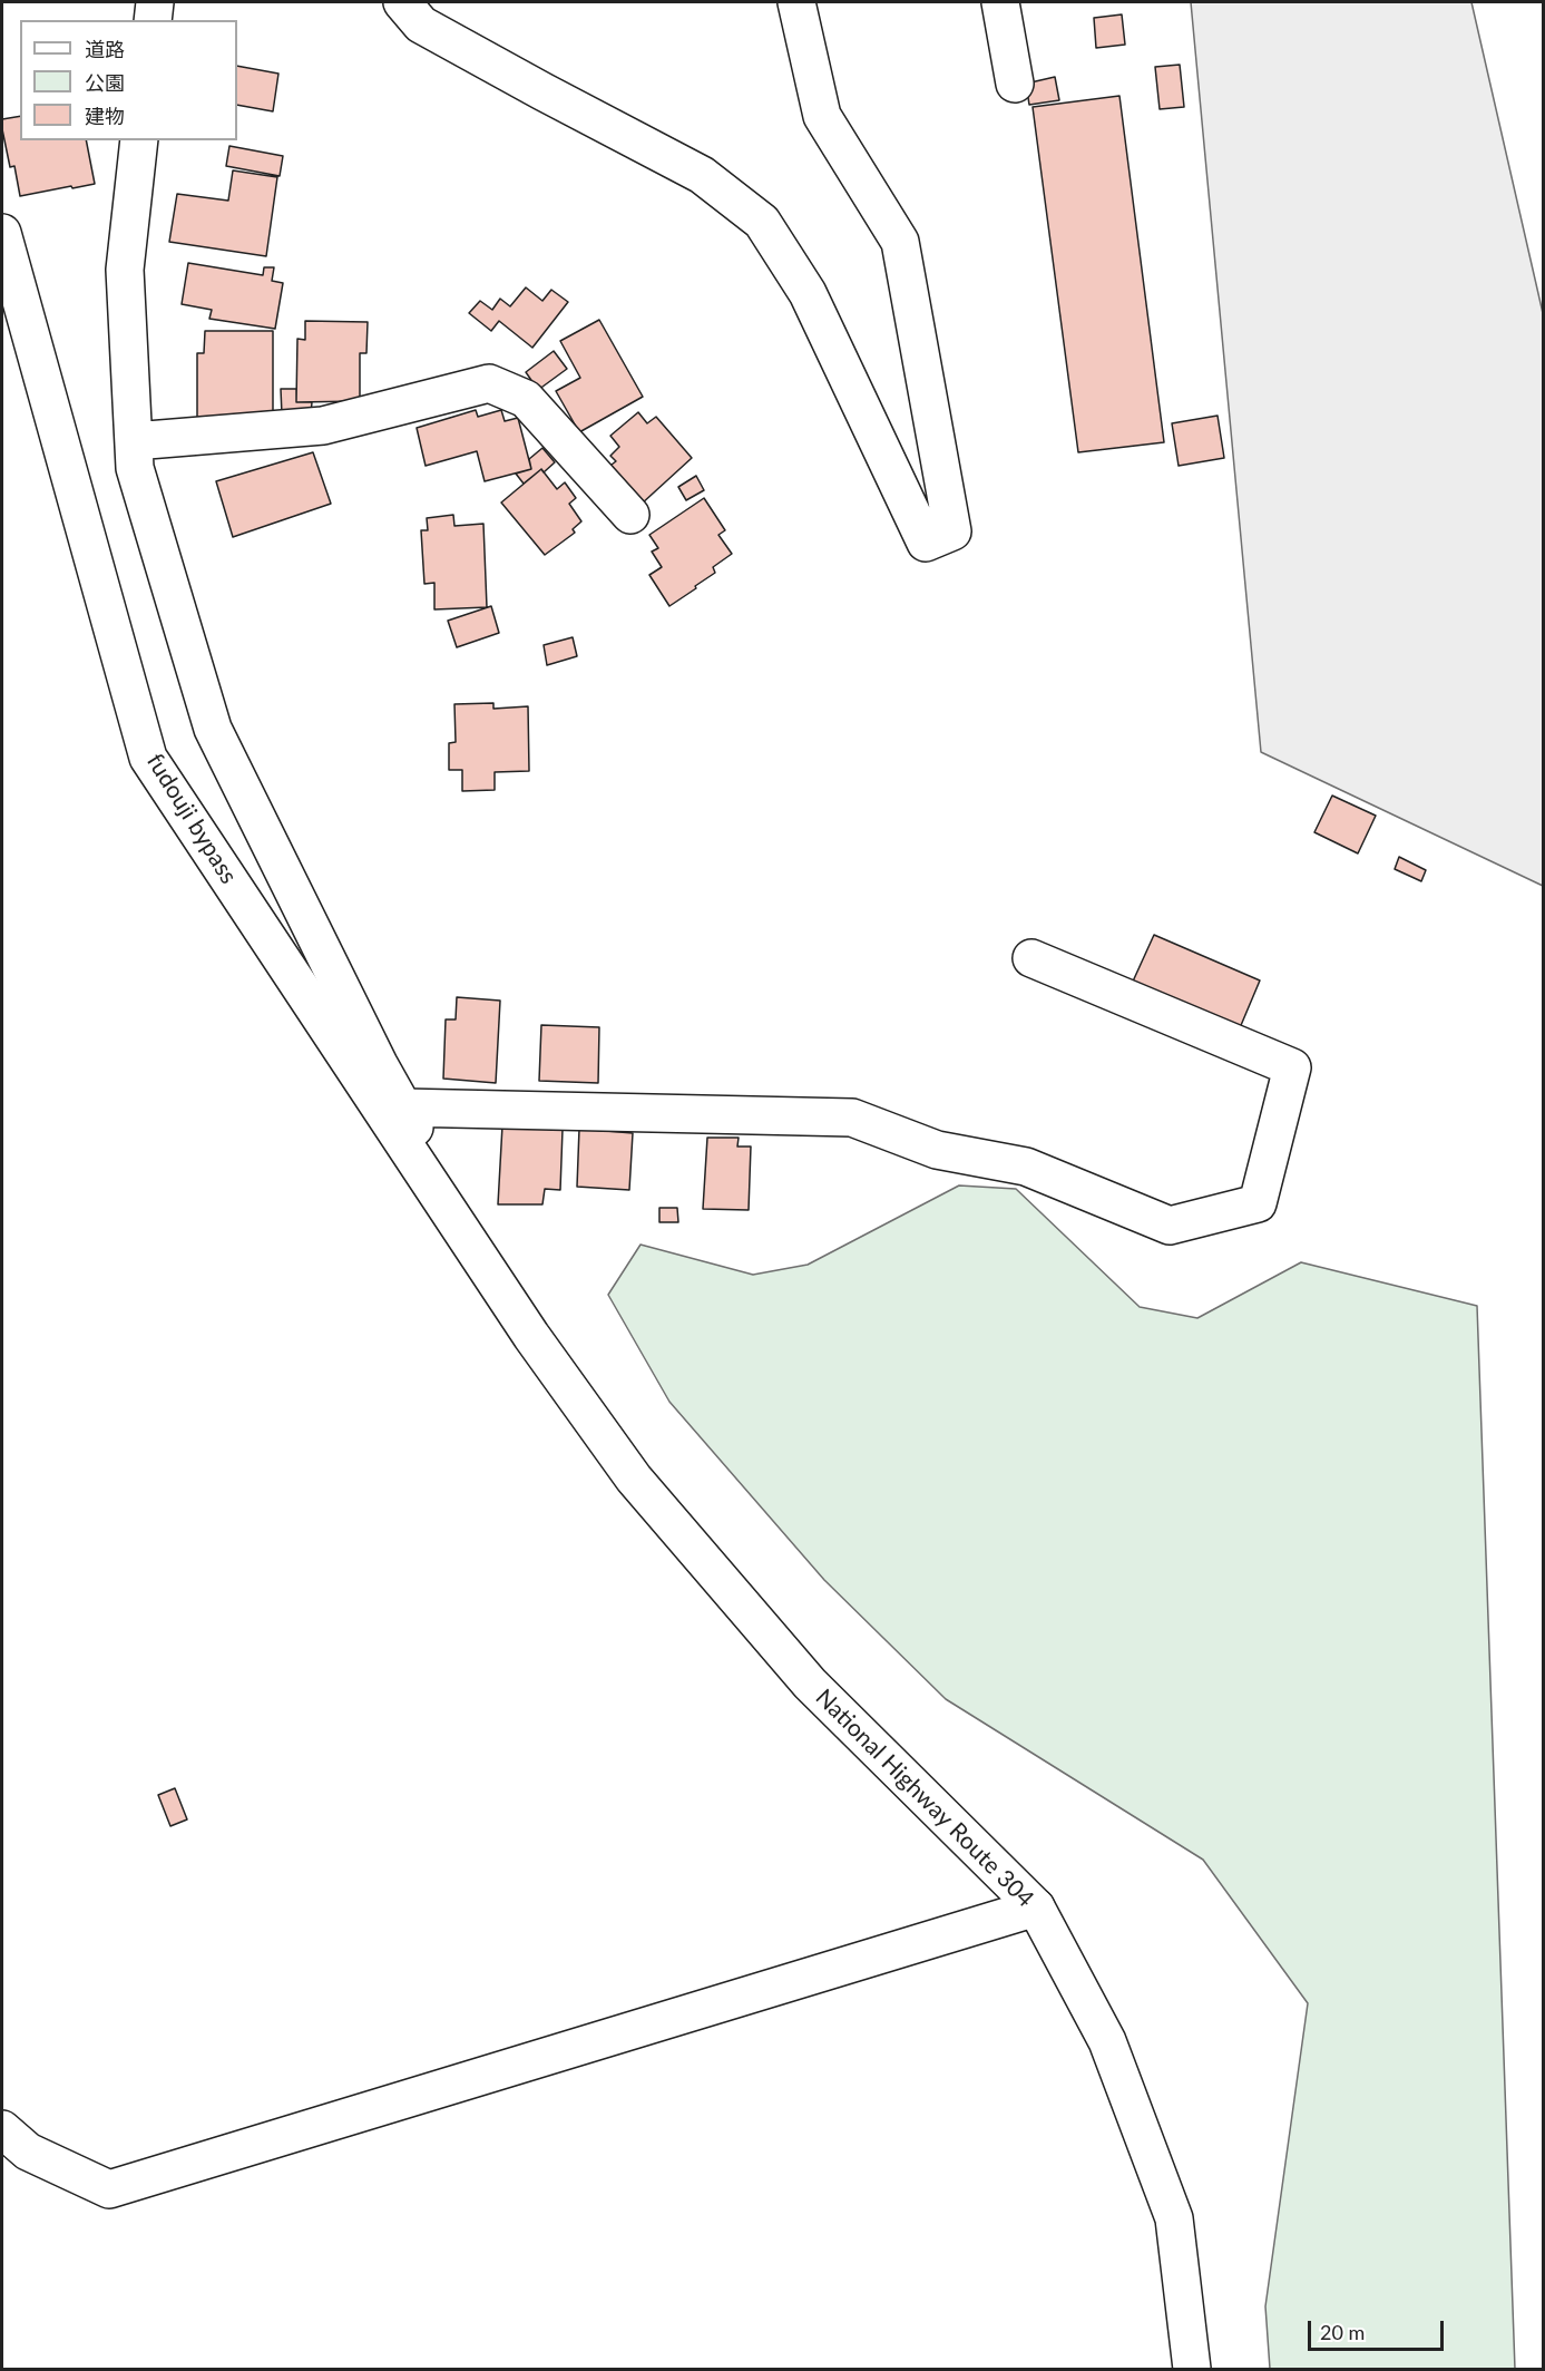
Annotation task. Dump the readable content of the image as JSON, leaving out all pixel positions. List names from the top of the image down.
{
  "streets": {
    "main road": ["fudouji bypass", "National Highway Route 304"]
  },
  "crossings": [
    ["fudouji bypass", "National Highway Route 304"]
  ],
  "legend": ["道路", "公園", "建物"],
  "scale_bar": "20 m"
}
